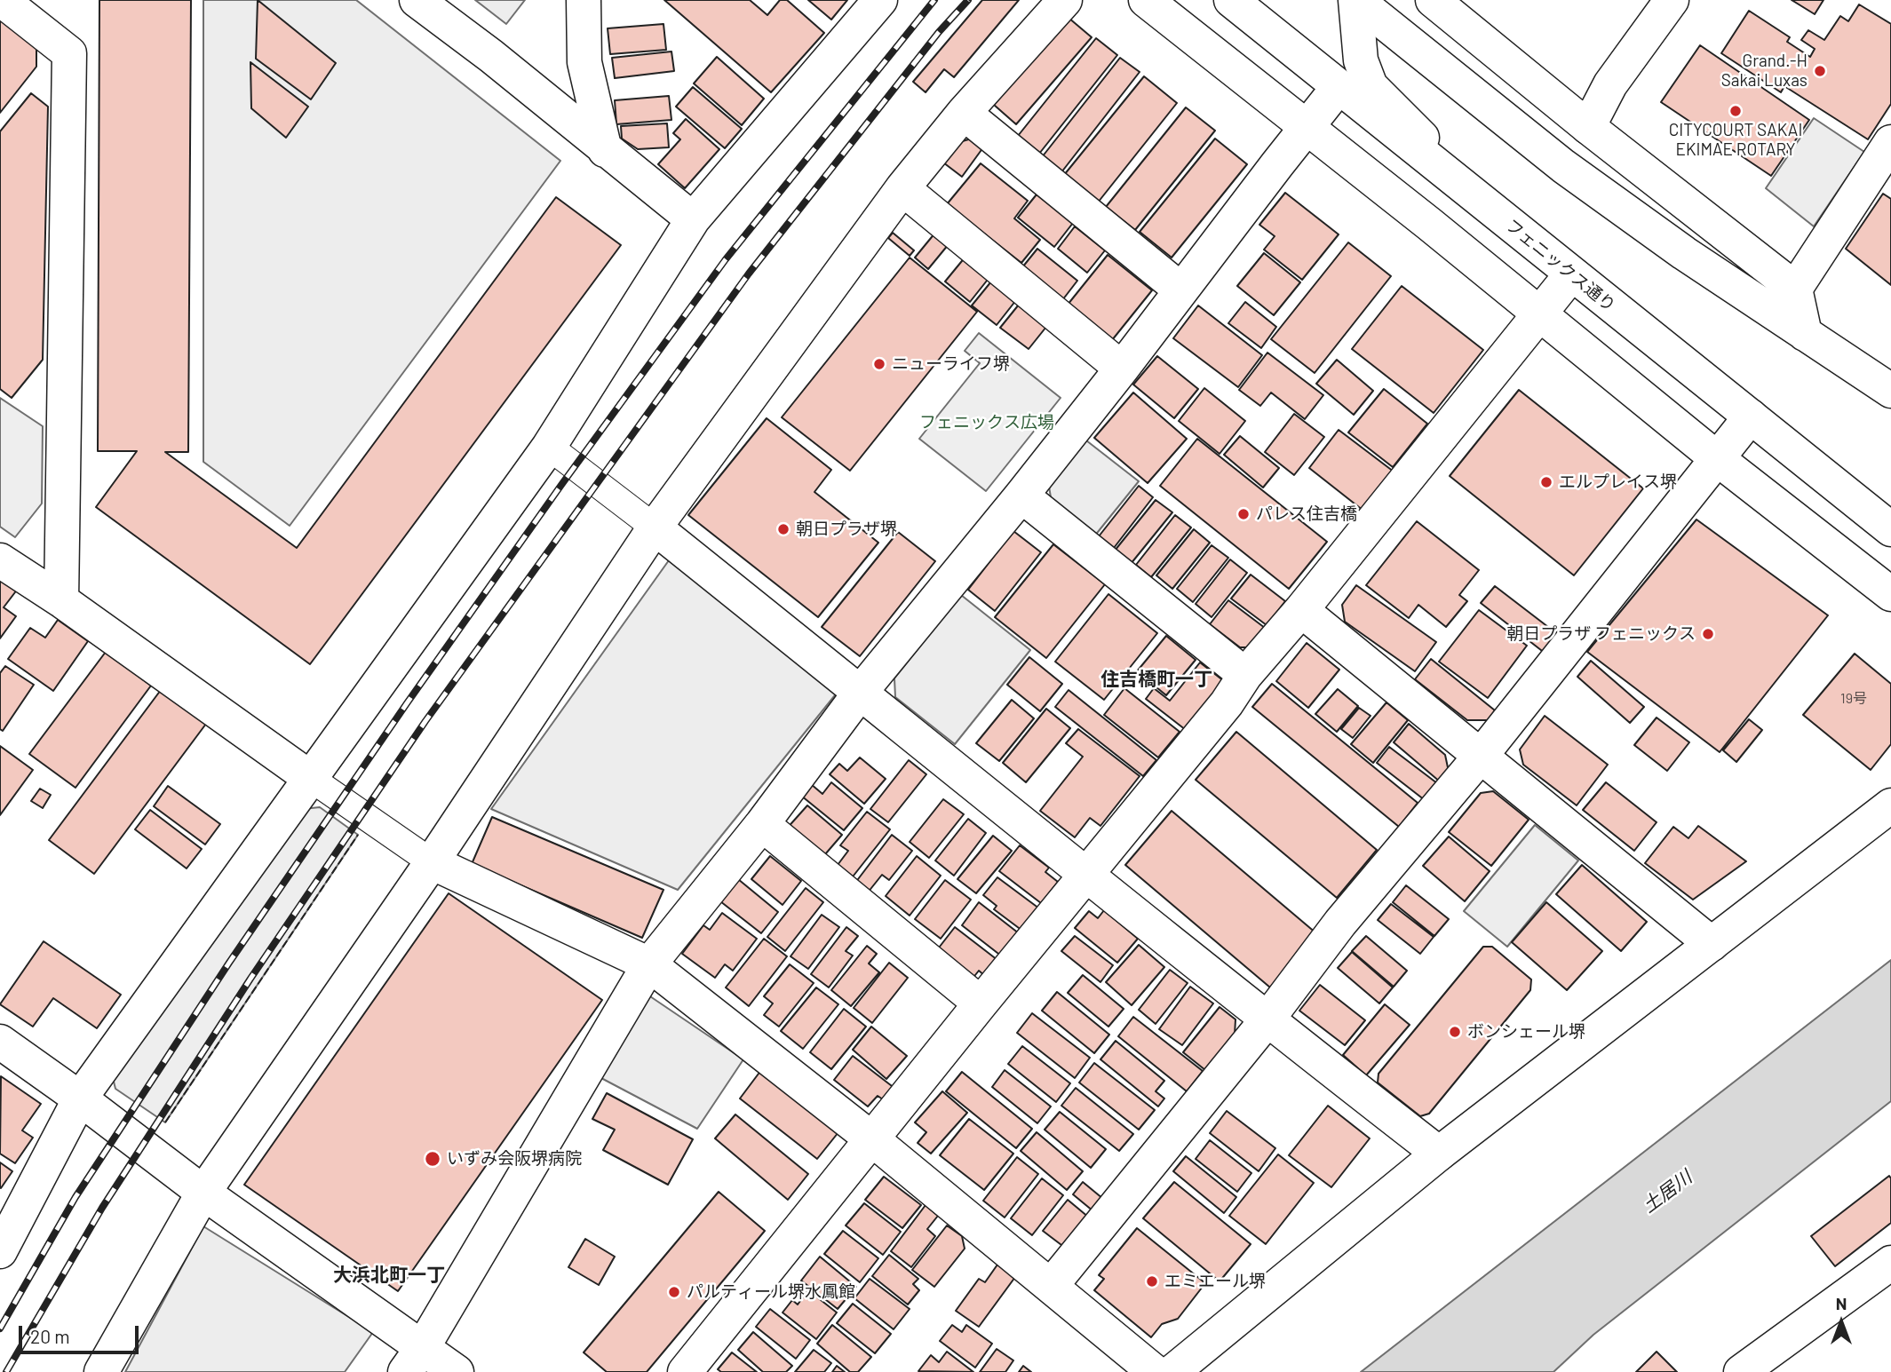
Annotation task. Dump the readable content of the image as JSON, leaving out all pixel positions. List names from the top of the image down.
{
  "streets": {
    "main road": ["フェニックス通り"]
  },
  "districts": ["住吉橋町一丁", "大浜北町一丁"],
  "water": ["土居川"],
  "parks": ["フェニックス広場"],
  "places": [
    "Grand.-H Sakai Luxas",
    "CITYCOURT SAKAI EKIMAE ROTARY",
    "ニューライフ堺",
    "エルプレイス堺",
    "パレス住吉橋",
    "朝日プラザ堺",
    "朝日プラザ フェニックス",
    "ボンシェール堺",
    "いずみ会阪堺病院",
    "エミエール堺",
    "パルティール堺水鳳館"
  ],
  "house_numbers": ["19号"],
  "scale_bar": "20 m",
  "north": "top"
}
